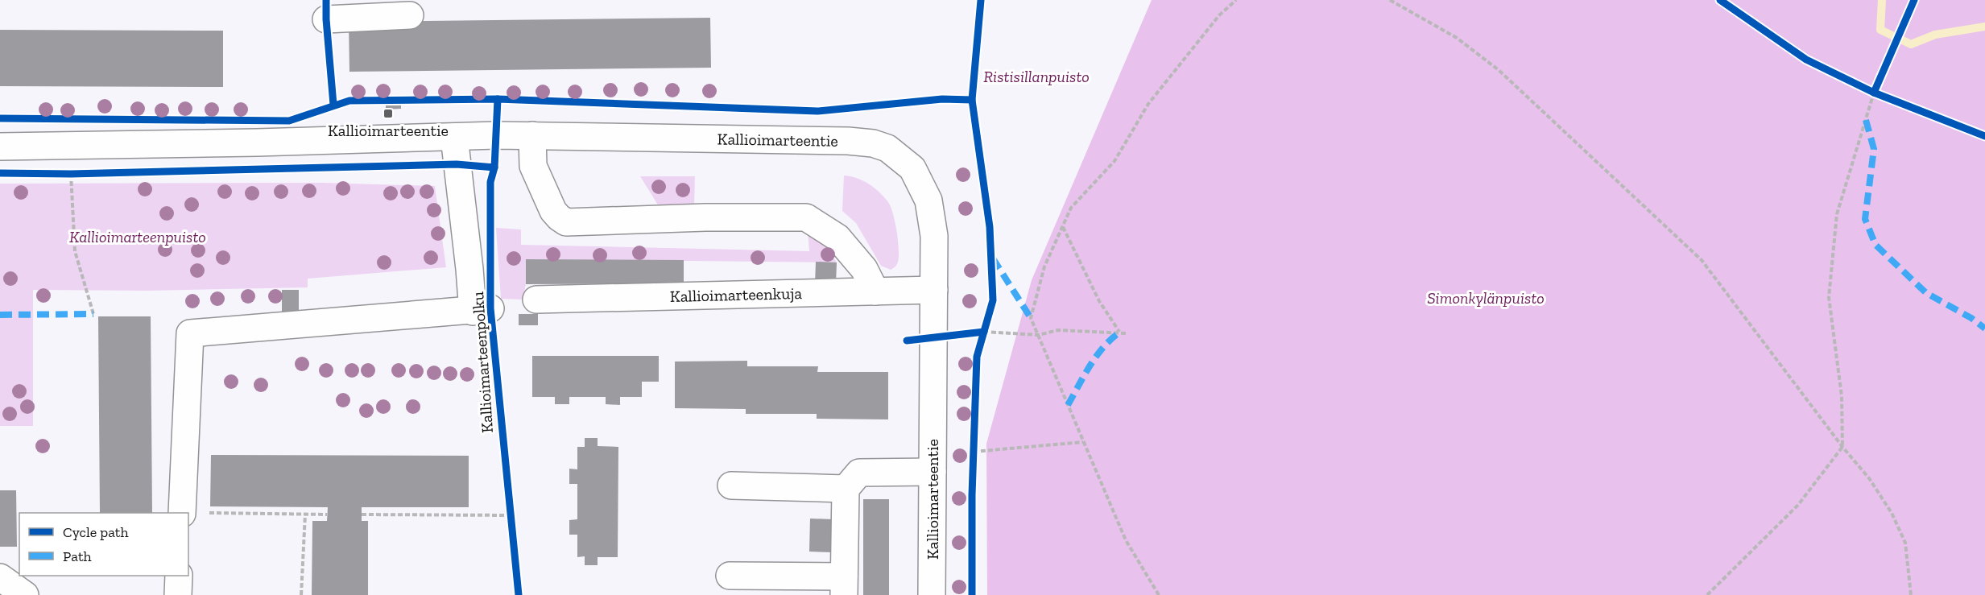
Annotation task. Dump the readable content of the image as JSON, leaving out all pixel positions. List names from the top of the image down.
{
  "streets": {
    "street": ["Kallioimarteentie", "Kallioimarteenkuja"],
    "cycle path": ["Kallioimarteenpolku"]
  },
  "crossings": [
    ["Kallioimarteentie", "Kallioimarteenkuja"]
  ],
  "parks": ["Ristisillanpuisto", "Kallioimarteenpuisto", "Simonkylänpuisto"],
  "places": {
    "transit": ["Kallioimarteentie"]
  },
  "legend": ["Cycle path", "Path"]
}
